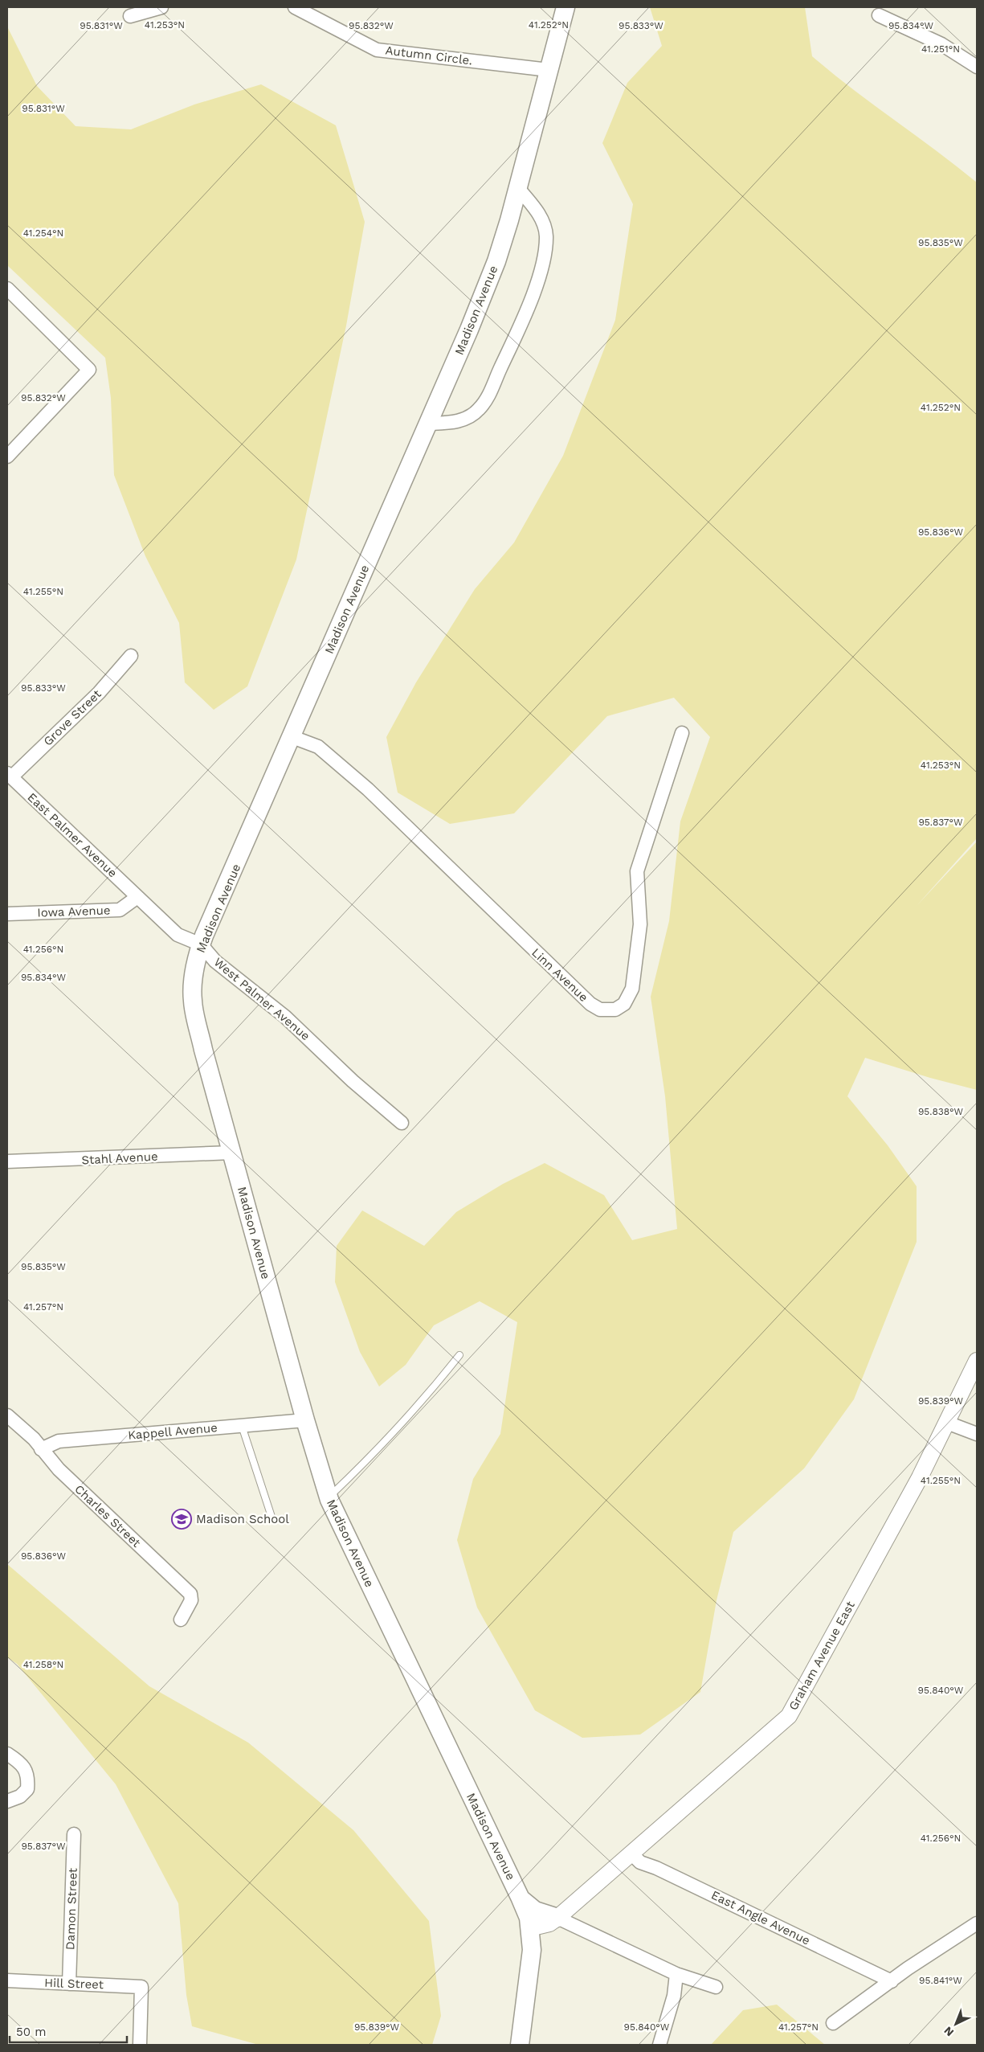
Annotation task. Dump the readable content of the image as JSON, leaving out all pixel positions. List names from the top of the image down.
{
  "streets": {
    "main road": ["Madison Avenue"],
    "street": [
      "Autumn Circle.",
      "Grove Street",
      "East Palmer Avenue",
      "Iowa Avenue",
      "Linn Avenue",
      "West Palmer Avenue",
      "Stahl Avenue",
      "Kappell Avenue",
      "Charles Street",
      "Graham Avenue East",
      "Damon Street",
      "East Angle Avenue",
      "Hill Street"
    ]
  },
  "crossings": [
    ["Autumn Circle.", "Madison Avenue"],
    ["Madison Avenue", "Linn Avenue"],
    ["Madison Avenue", "West Palmer Avenue"],
    ["Madison Avenue", "Stahl Avenue"],
    ["Madison Avenue", "Kappell Avenue"],
    ["Madison Avenue", "Graham Avenue East"],
    ["Grove Street", "East Palmer Avenue"],
    ["East Palmer Avenue", "Iowa Avenue"],
    ["East Palmer Avenue", "West Palmer Avenue"],
    ["Iowa Avenue", "West Palmer Avenue"],
    ["Kappell Avenue", "Charles Street"],
    ["Graham Avenue East", "East Angle Avenue"],
    ["Damon Street", "Hill Street"]
  ],
  "places": {
    "school or university": ["Madison School"]
  },
  "scale_bar": "50 m",
  "north": "bottom left",
  "coordinates": [
    "41.252°N",
    "41.253°N",
    "95.831°W",
    "95.832°W",
    "95.833°W",
    "95.834°W",
    "41.251°N",
    "41.254°N",
    "95.835°W",
    "95.836°W",
    "41.255°N",
    "95.837°W",
    "41.256°N",
    "95.838°W",
    "41.257°N",
    "95.839°W",
    "41.258°N",
    "95.840°W",
    "95.841°W"
  ]
}
